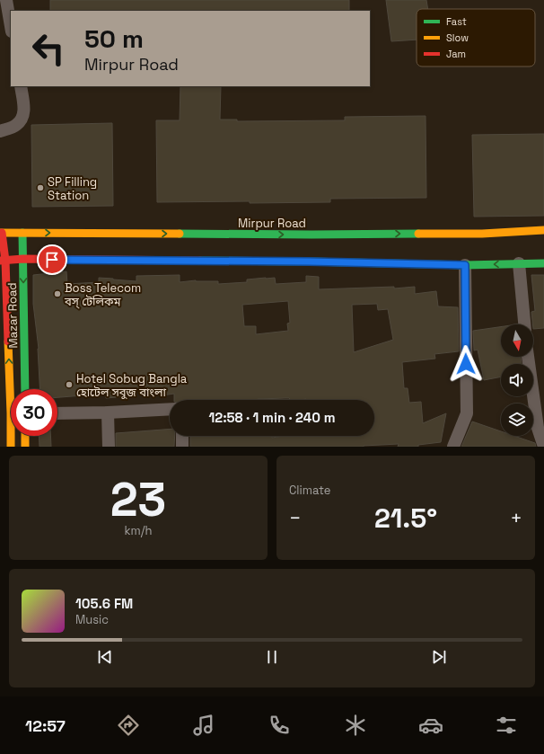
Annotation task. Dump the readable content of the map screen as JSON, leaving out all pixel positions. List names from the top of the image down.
{
  "streets": {
    "main road": ["Mirpur Road", "Mazar Road"]
  },
  "crossings": [
    ["Mirpur Road", "Mazar Road"]
  ],
  "places": ["SP Filling Station", "Boss Telecom বস্ টেলিকম", "Hotel Sobug Bangla হোটেল সবুজ বাংলা"],
  "legend": ["Fast", "Slow", "Jam"],
  "north": "bottom",
  "page": {
    "turn": ["50 m", "Mirpur Road"],
    "limit": "30",
    "trip": "12:58 · 1 min · 240 m",
    "tile": [
      ["23", "km/h"],
      "Climate"
    ],
    "heat": ["−", "21.5°", "+"],
    "song": ["105.6 FM", "Music"],
    "tabs": "12:57"
  }
}
